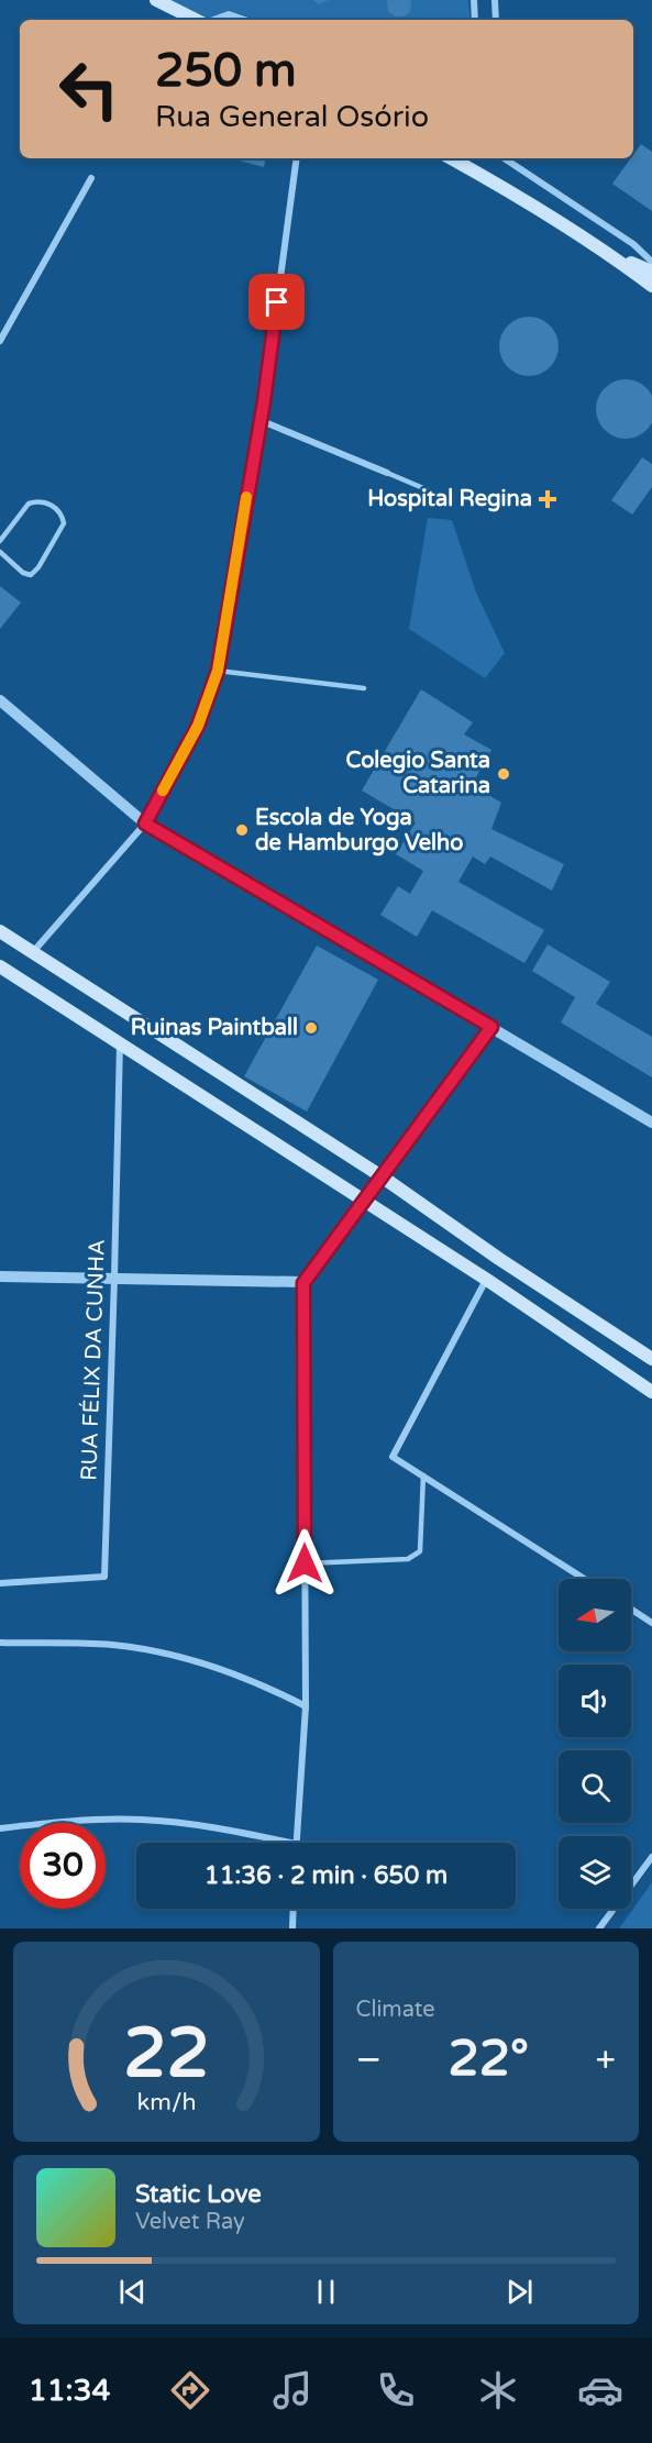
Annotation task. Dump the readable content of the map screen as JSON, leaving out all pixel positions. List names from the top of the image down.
{
  "streets": {
    "street": ["RUA FÉLIX DA CUNHA"]
  },
  "places": {
    "health": ["Hospital Regina"],
    "other": ["Colegio Santa Catarina", "Escola de Yoga de Hamburgo Velho", "Ruinas Paintball"]
  },
  "north": "left",
  "page": {
    "turn": ["250 m", "Rua General Osório"],
    "limit": "30",
    "trip": "11:36 · 2 min · 650 m",
    "tile": "Climate",
    "heat": ["−", "22°", "+"],
    "song": ["Static Love", "Velvet Ray"],
    "tabs": "11:34",
    "gauge": ["22", "km/h"]
  }
}
